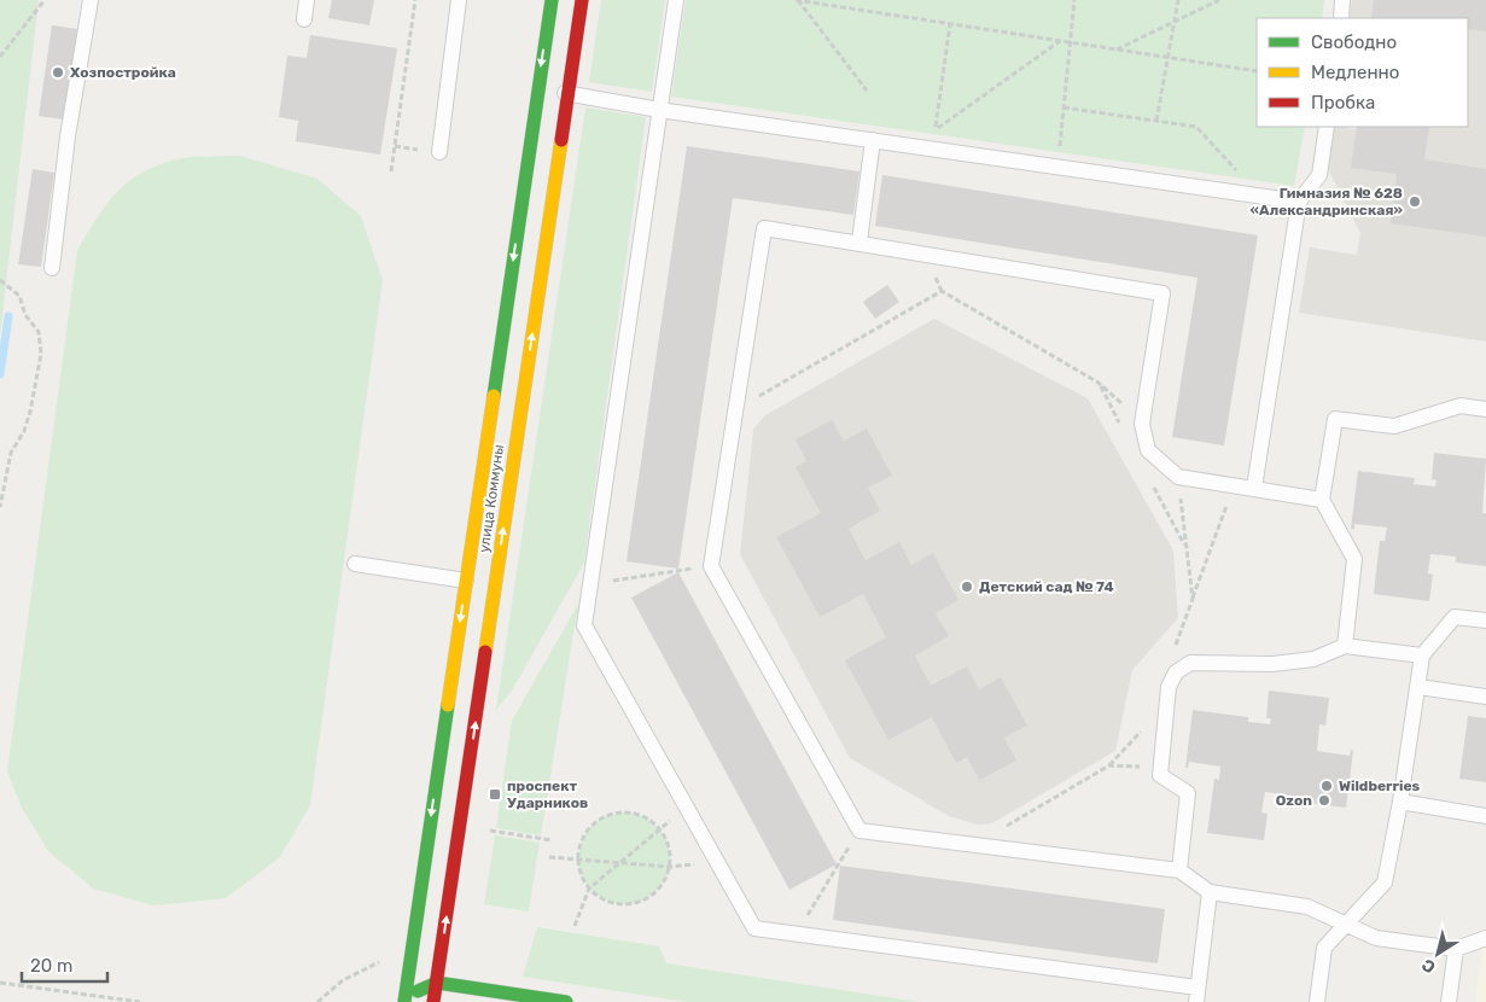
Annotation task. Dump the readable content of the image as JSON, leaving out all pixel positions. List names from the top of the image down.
{
  "streets": {
    "main road": ["улица Коммуны"]
  },
  "places": {
    "other": [
      "Хозпостройка",
      "Гимназия № 628 «Александринская»",
      "Детский сад № 74",
      "Wildberries",
      "Ozon"
    ],
    "transit": ["проспект Ударников"]
  },
  "legend": ["Свободно", "Медленно", "Пробка"],
  "scale_bar": "20 m",
  "north": "bottom left"
}
